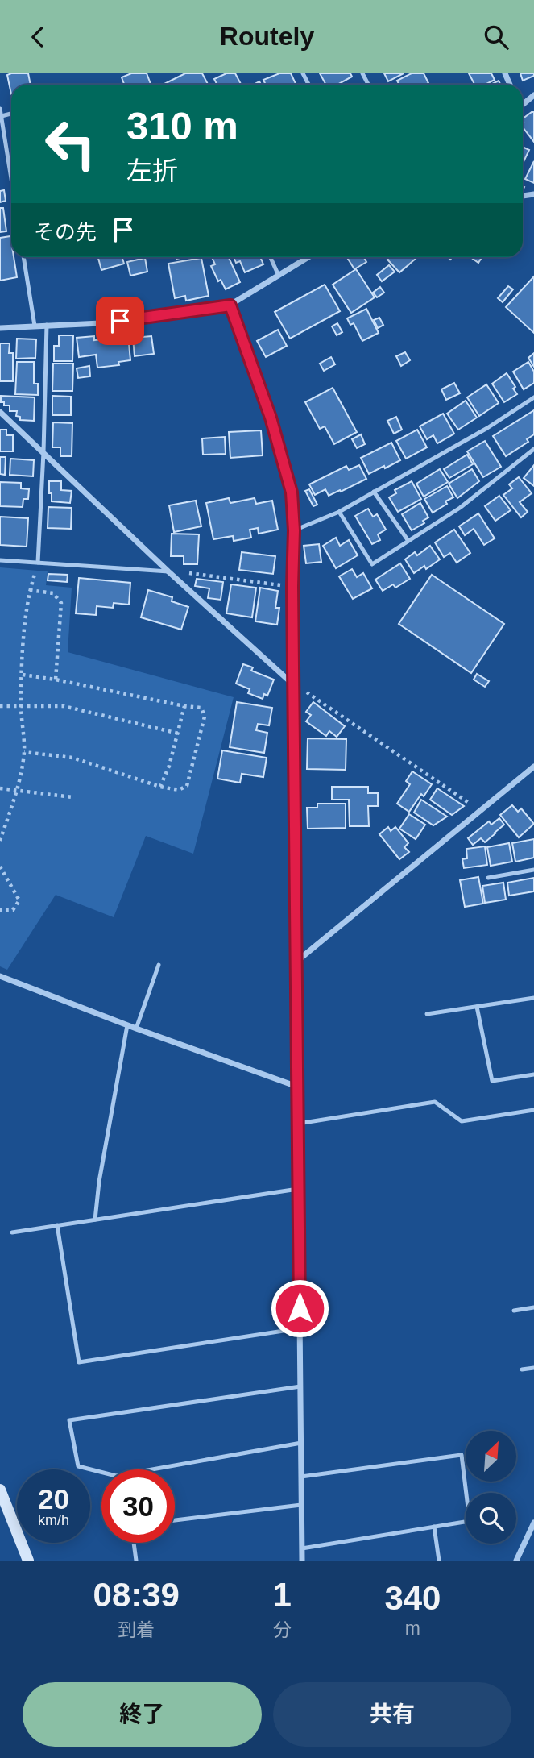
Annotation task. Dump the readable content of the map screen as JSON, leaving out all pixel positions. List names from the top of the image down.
{
  "north": "top right",
  "page": {
    "header": "Routely",
    "turn": ["310 m", "左折"],
    "then": "その先",
    "speed": "20 km/h",
    "limit": "30",
    "eta": [
      "08:39",
      "到着",
      "1",
      "分",
      "340",
      "m"
    ],
    "buttons": ["終了", "共有"]
  }
}
